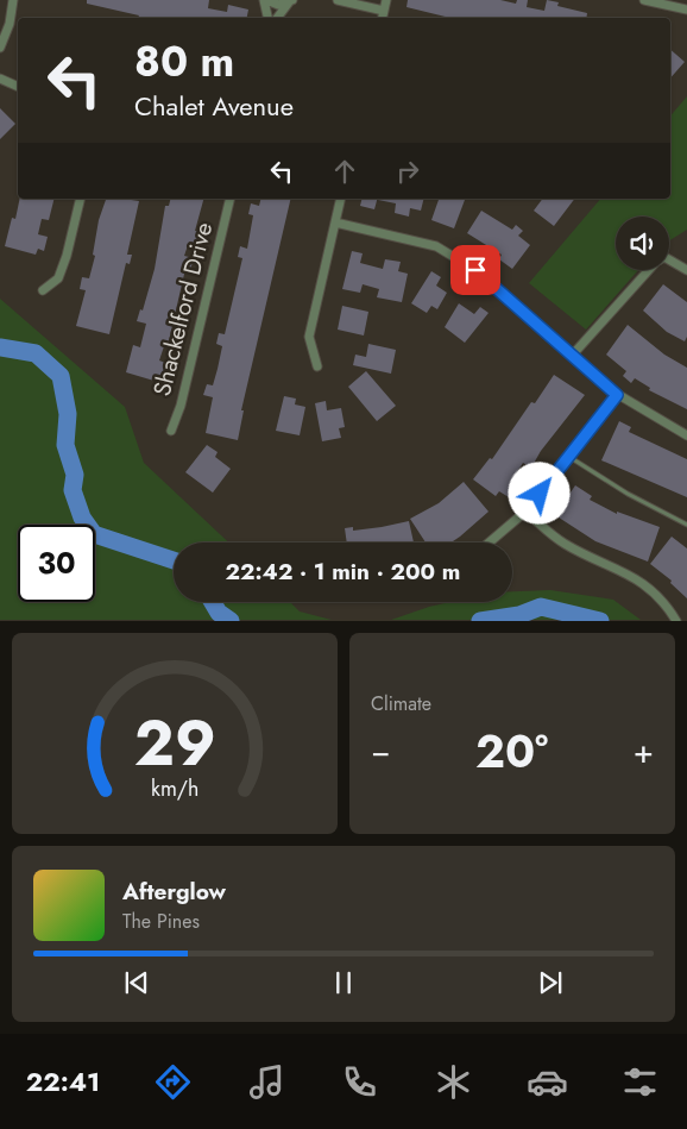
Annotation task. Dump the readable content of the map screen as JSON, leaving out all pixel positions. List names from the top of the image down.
{
  "streets": {
    "street": ["Shackelford Drive"]
  },
  "page": {
    "turn": ["80 m", "Chalet Avenue"],
    "limit": "30",
    "trip": "22:42 · 1 min · 200 m",
    "tile": "Climate",
    "heat": ["−", "20°", "+"],
    "song": ["Afterglow", "The Pines"],
    "tabs": "22:41",
    "gauge": ["29", "km/h"]
  }
}
